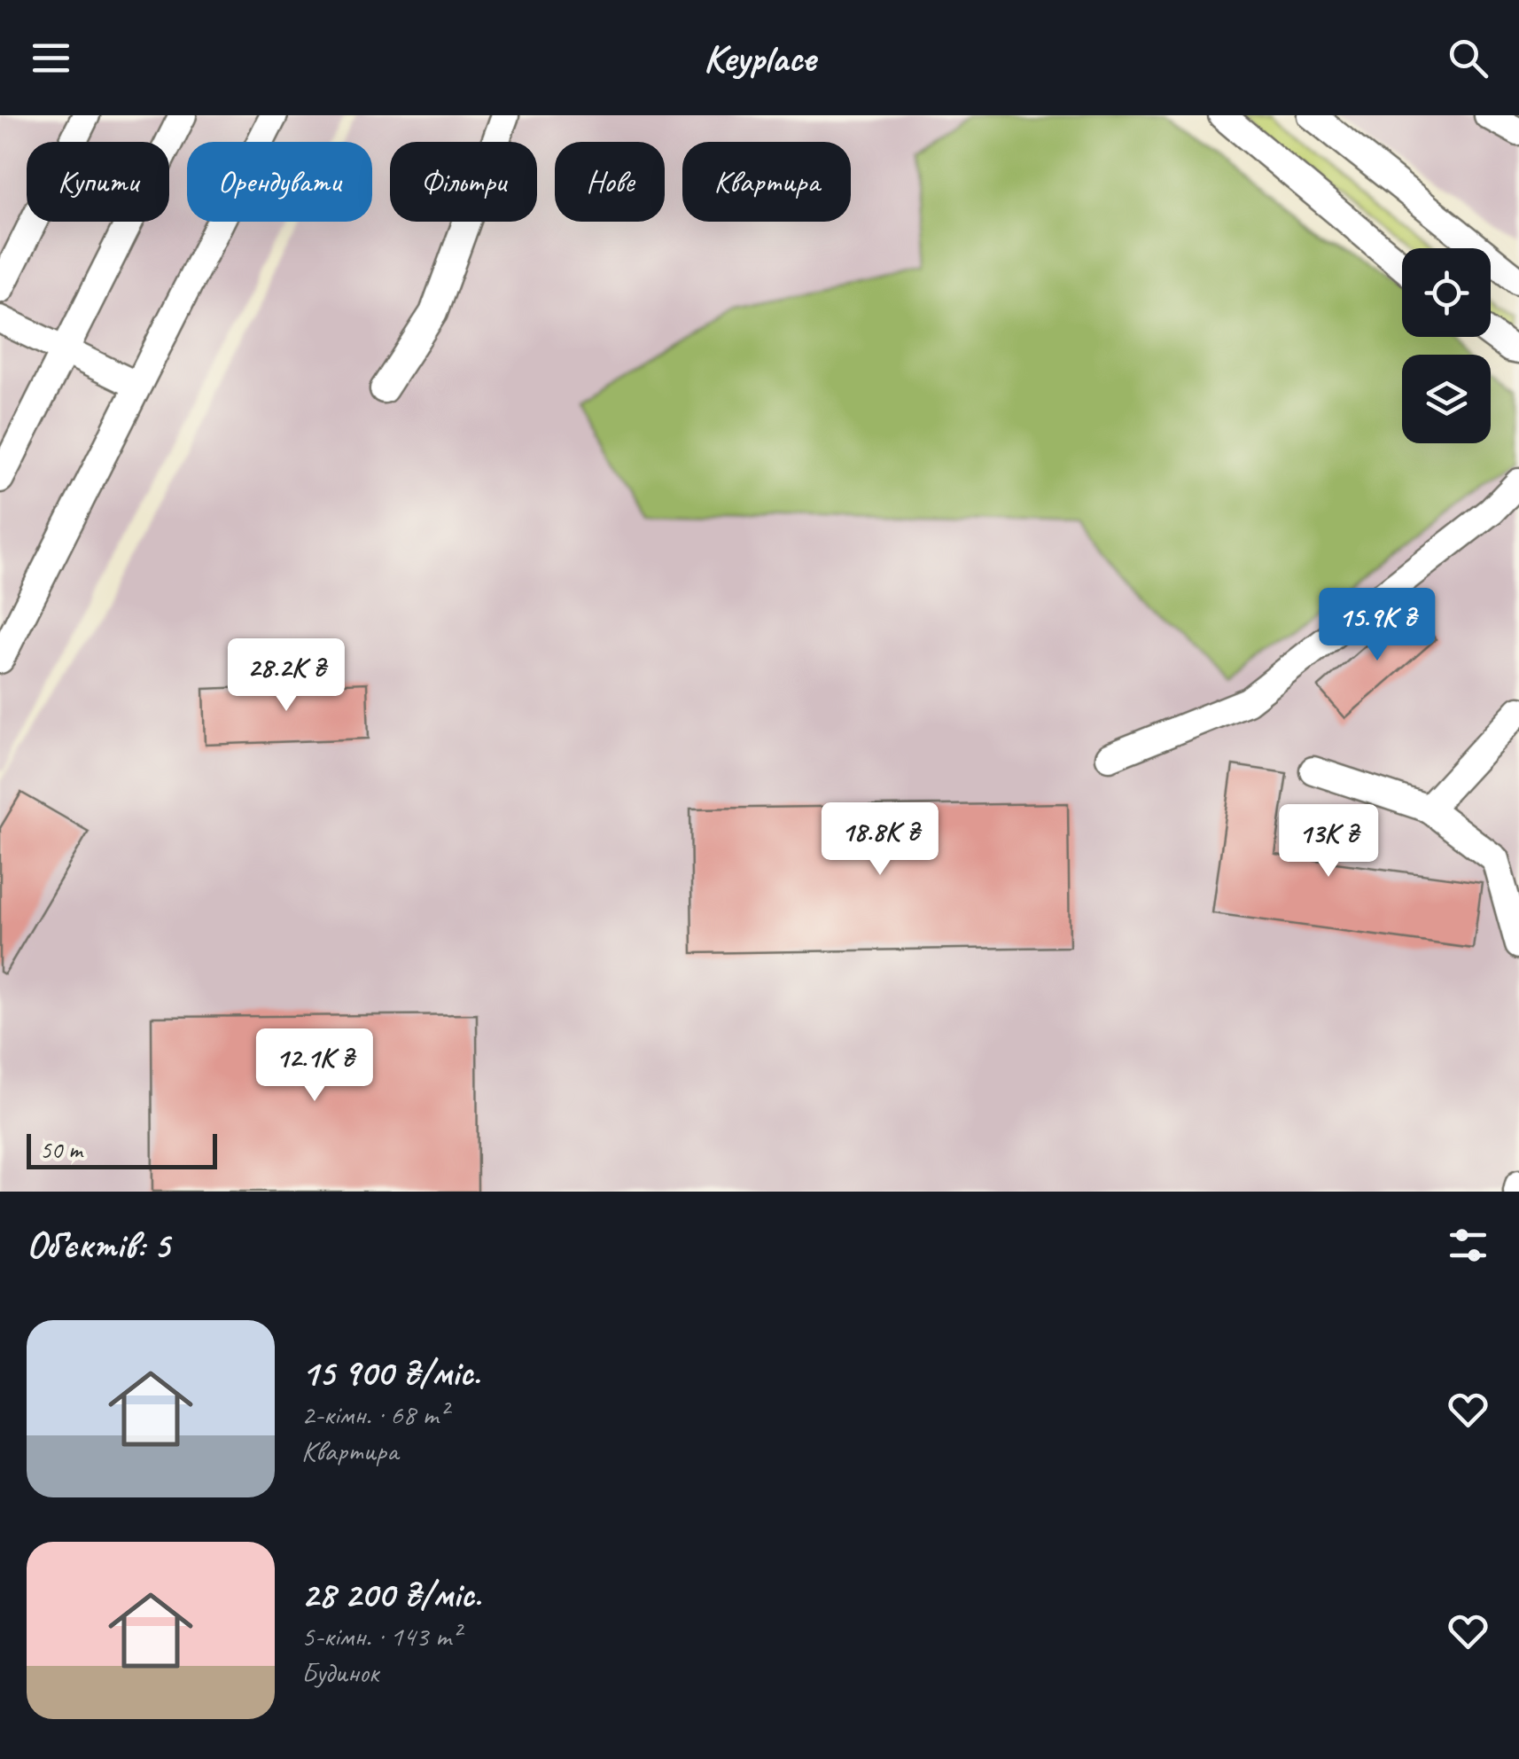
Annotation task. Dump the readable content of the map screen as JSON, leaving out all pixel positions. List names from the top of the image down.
{
  "scale_bar": "50 m",
  "page": {
    "header": "Keyplace",
    "chip": [
      "Купити",
      "Орендувати",
      "Фільтри",
      "Нове",
      "Квартира"
    ],
    "price": [
      "15.9K ₴",
      "28.2K ₴",
      "18.8K ₴",
      "13K ₴",
      "12.1K ₴"
    ],
    "scale": "50 m",
    "heading": "Об’єктів: 5",
    "list": [
      {
        "name": "15 900 ₴/міс.",
        "note": "2-кімн. · 68 m² · Квартира"
      },
      {
        "name": "28 200 ₴/міс.",
        "note": "5-кімн. · 143 m² · Будинок"
      }
    ]
  }
}
